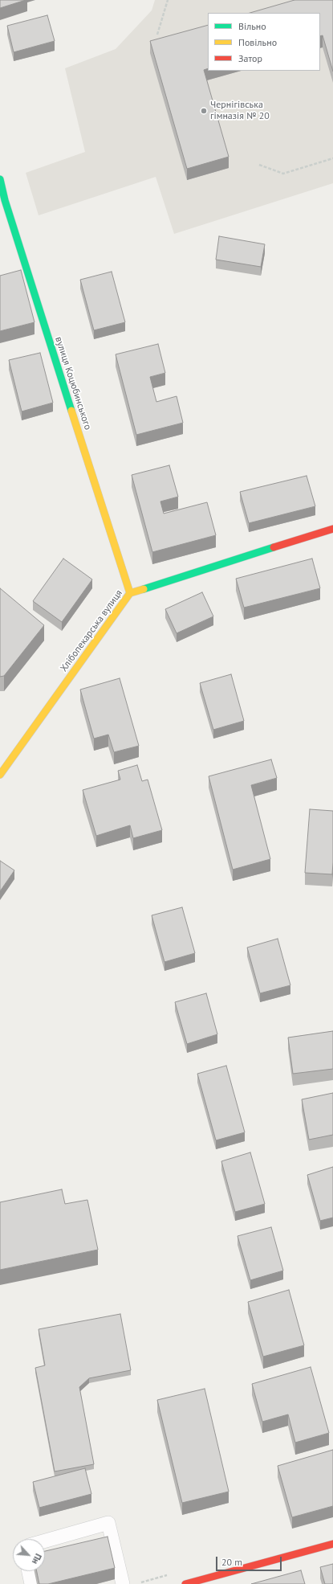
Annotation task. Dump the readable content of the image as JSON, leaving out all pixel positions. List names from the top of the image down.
{
  "streets": {
    "street": ["вулиця Коцюбинського", "Хлібопекарська вулиця"]
  },
  "crossings": [
    ["вулиця Коцюбинського", "Хлібопекарська вулиця"]
  ],
  "places": ["Чернігівська гімназія № 20"],
  "legend": ["Вільно", "Повільно", "Затор"],
  "scale_bar": "20 m",
  "north": "bottom right"
}
